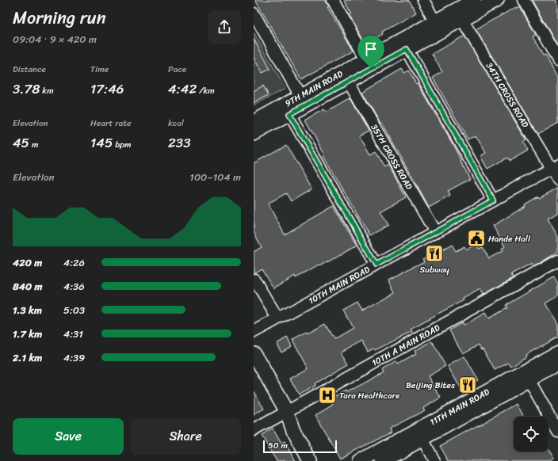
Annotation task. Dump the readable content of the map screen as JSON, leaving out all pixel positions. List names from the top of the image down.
{
  "streets": {
    "main road": ["9TH MAIN ROAD", "11TH MAIN ROAD"],
    "street": [
      "34TH CROSS ROAD",
      "35TH CROSS ROAD",
      "10TH MAIN ROAD",
      "10TH A MAIN ROAD"
    ]
  },
  "crossings": [
    ["9TH MAIN ROAD", "34TH CROSS ROAD"],
    ["9TH MAIN ROAD", "35TH CROSS ROAD"],
    ["34TH CROSS ROAD", "10TH MAIN ROAD"],
    ["35TH CROSS ROAD", "10TH MAIN ROAD"]
  ],
  "places": {
    "public building": ["Hande Hall"],
    "restaurant": ["Subway", "Beijing Bites"],
    "hospital": ["Tara Healthcare"]
  },
  "scale_bar": "50 m",
  "page": {
    "heading": ["Morning run", "09:04 · 9 × 420 m"],
    "stats": [
      ["Distance", "3.78 km"],
      ["Time", "17:46"],
      ["Pace", "4:42 /km"],
      ["Elevation", "45 m"],
      ["Heart rate", "145 bpm"],
      ["kcal", "233"]
    ],
    "chart": ["Elevation", "100–104 m"],
    "list": [
      {
        "name": "420 m",
        "note": "4:26"
      },
      {
        "name": "840 m",
        "note": "4:36"
      },
      {
        "name": "1.3 km",
        "note": "5:03"
      },
      {
        "name": "1.7 km",
        "note": "4:31"
      },
      {
        "name": "2.1 km",
        "note": "4:39"
      }
    ],
    "buttons": ["Save", "Share"],
    "scale": "50 m"
  }
}
